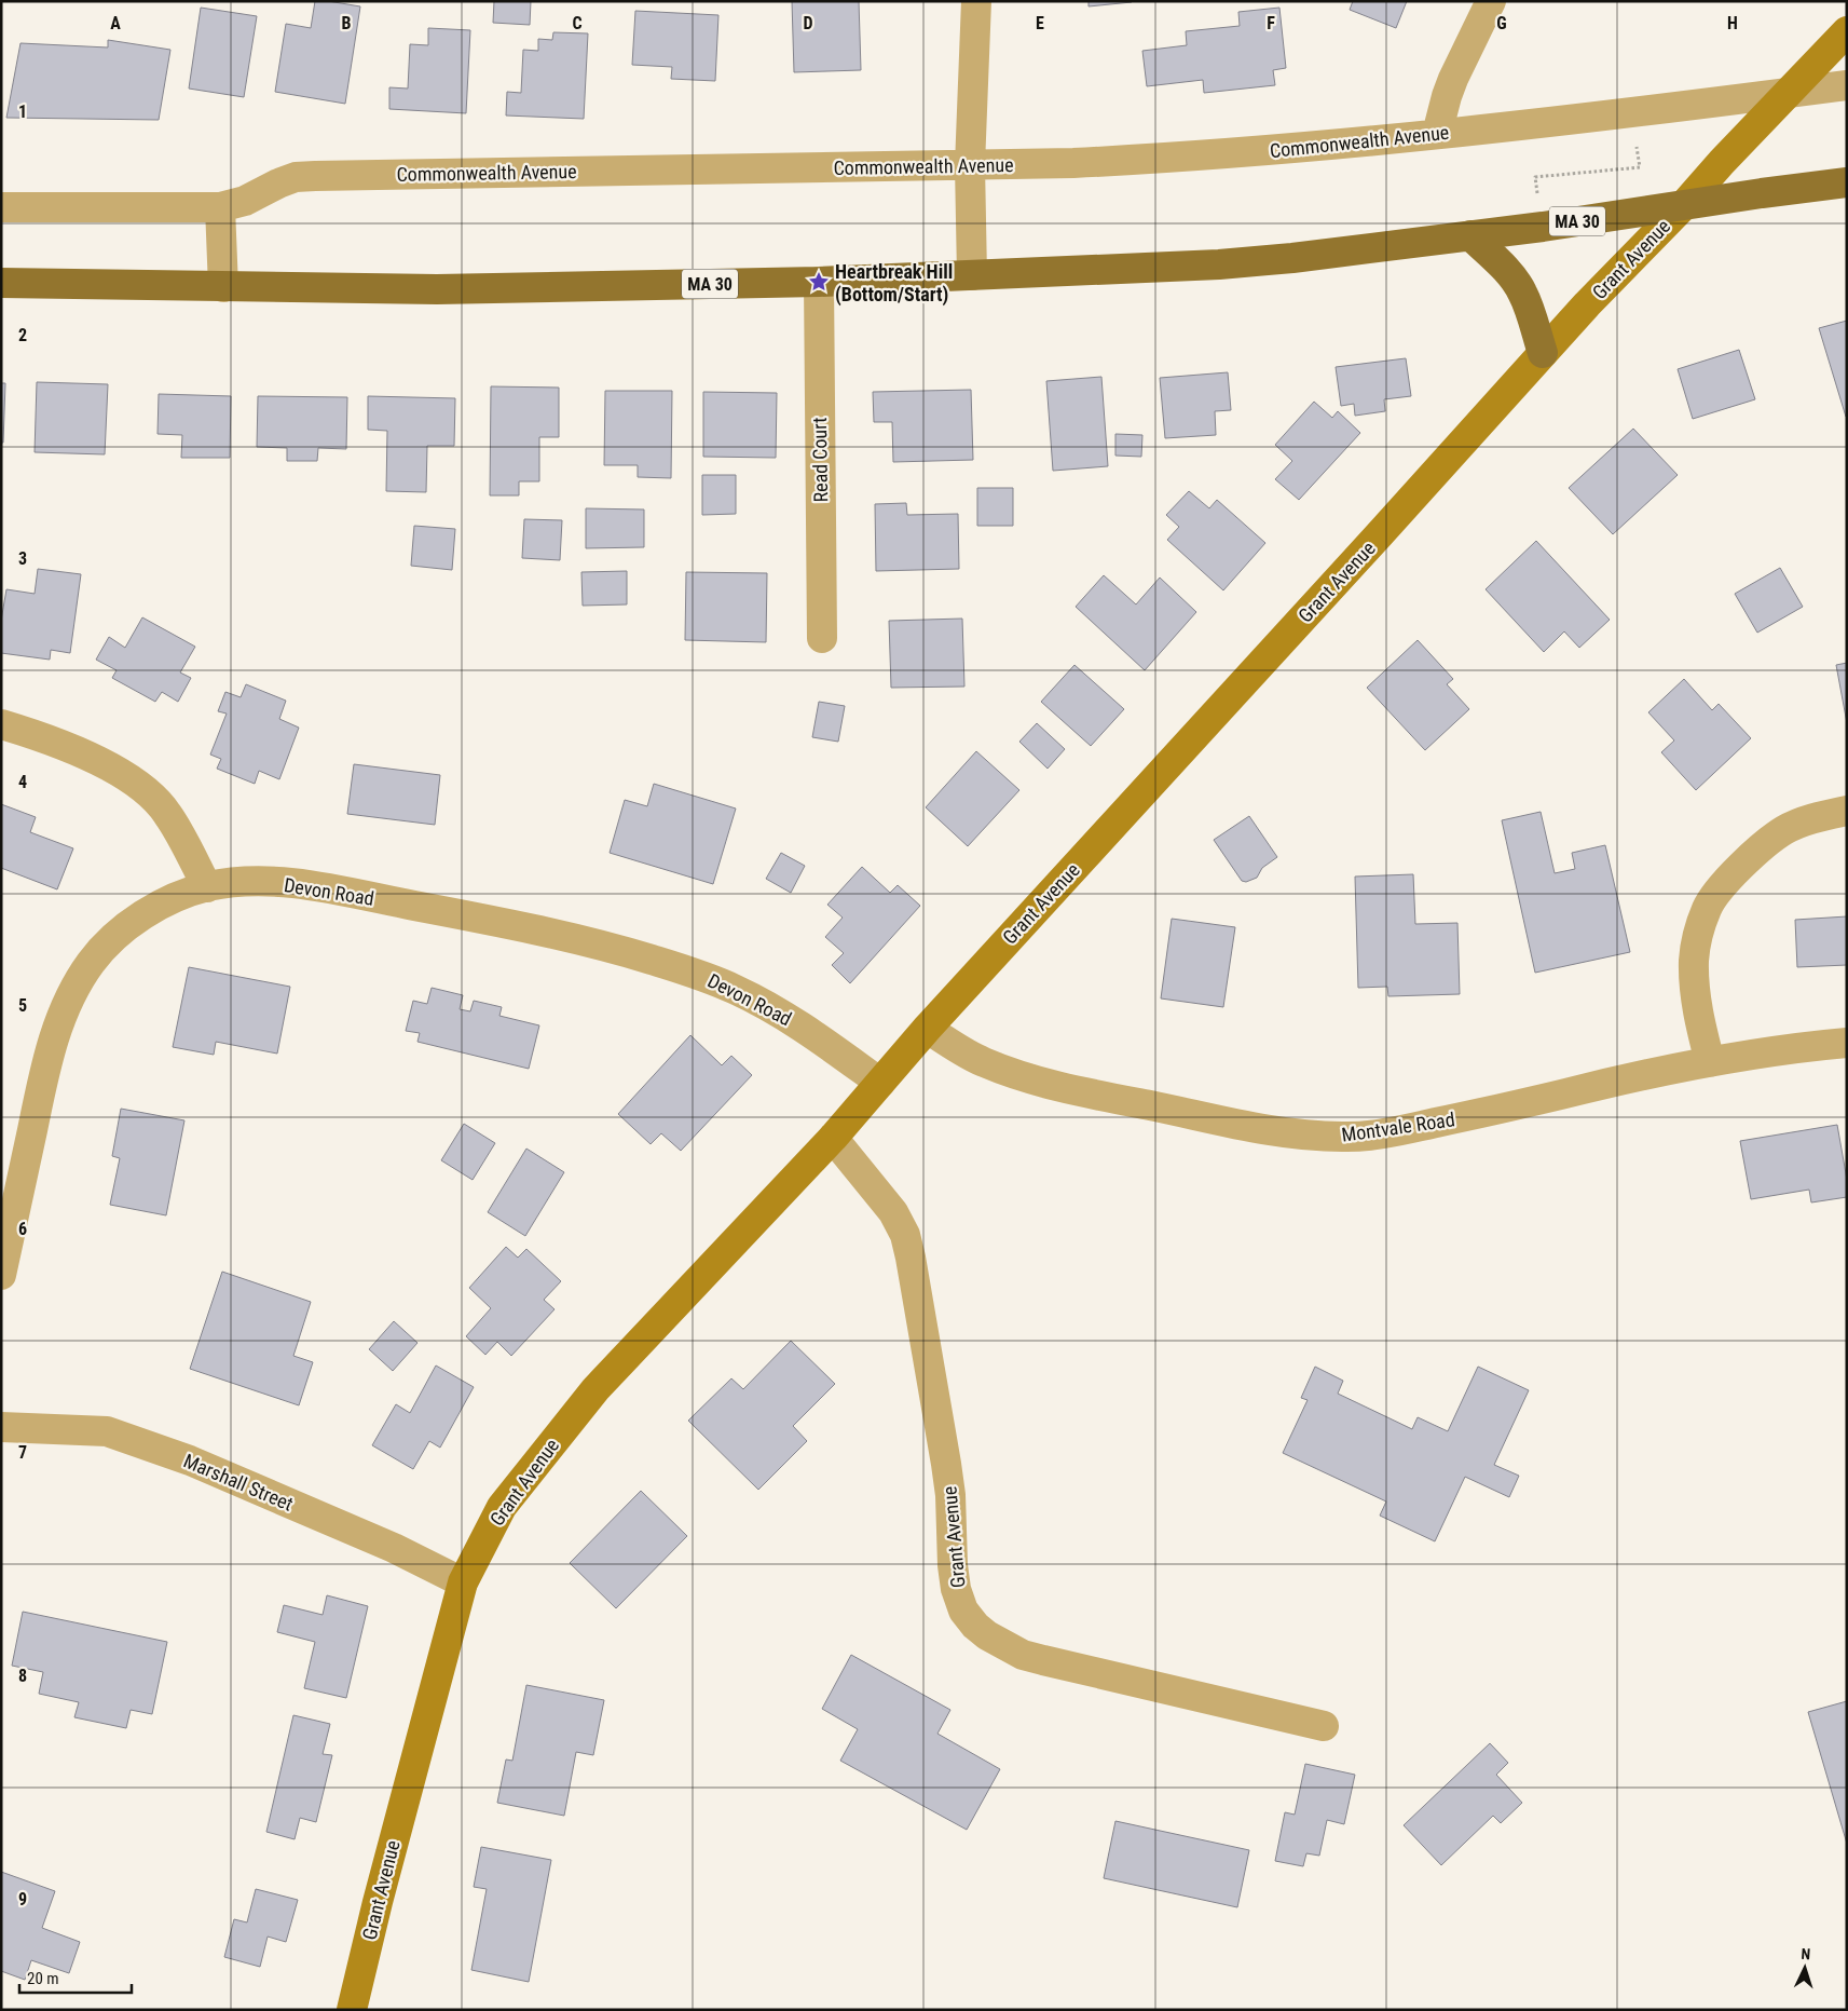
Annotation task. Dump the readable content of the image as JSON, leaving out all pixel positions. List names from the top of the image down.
{
  "streets": {
    "main road": ["MA 30"],
    "street": [
      "Commonwealth Avenue",
      "Grant Avenue",
      "Read Court",
      "Devon Road",
      "Montvale Road",
      "Marshall Street"
    ]
  },
  "crossings": [
    ["Commonwealth Avenue", "Grant Avenue"],
    ["MA 30", "Grant Avenue"],
    ["MA 30", "Read Court"],
    ["Grant Avenue", "Devon Road"],
    ["Grant Avenue", "Montvale Road"],
    ["Grant Avenue", "Marshall Street"]
  ],
  "places": {
    "place": ["Heartbreak Hill (Bottom/Start)"]
  },
  "scale_bar": "20 m",
  "north": "top",
  "grid": {
    "columns": [
      "A",
      "B",
      "C",
      "D",
      "E",
      "F",
      "G",
      "H"
    ],
    "rows": [
      "1",
      "2",
      "3",
      "4",
      "5",
      "6",
      "7",
      "8",
      "9"
    ]
  }
}
